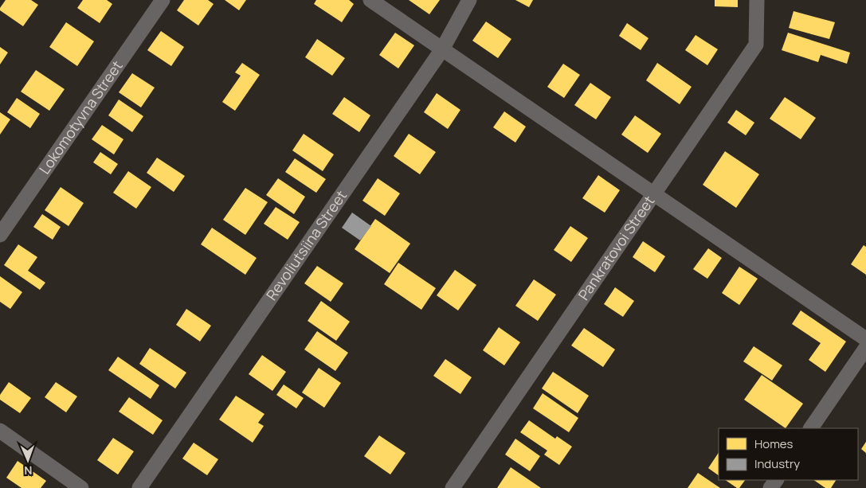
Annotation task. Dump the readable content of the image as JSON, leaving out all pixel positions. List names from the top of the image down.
{
  "streets": {
    "street": ["Lokomotyvna Street", "Revoliutsiina Street", "Pankratovoi Street"]
  },
  "legend": ["Homes", "Industry"],
  "north": "bottom"
}
